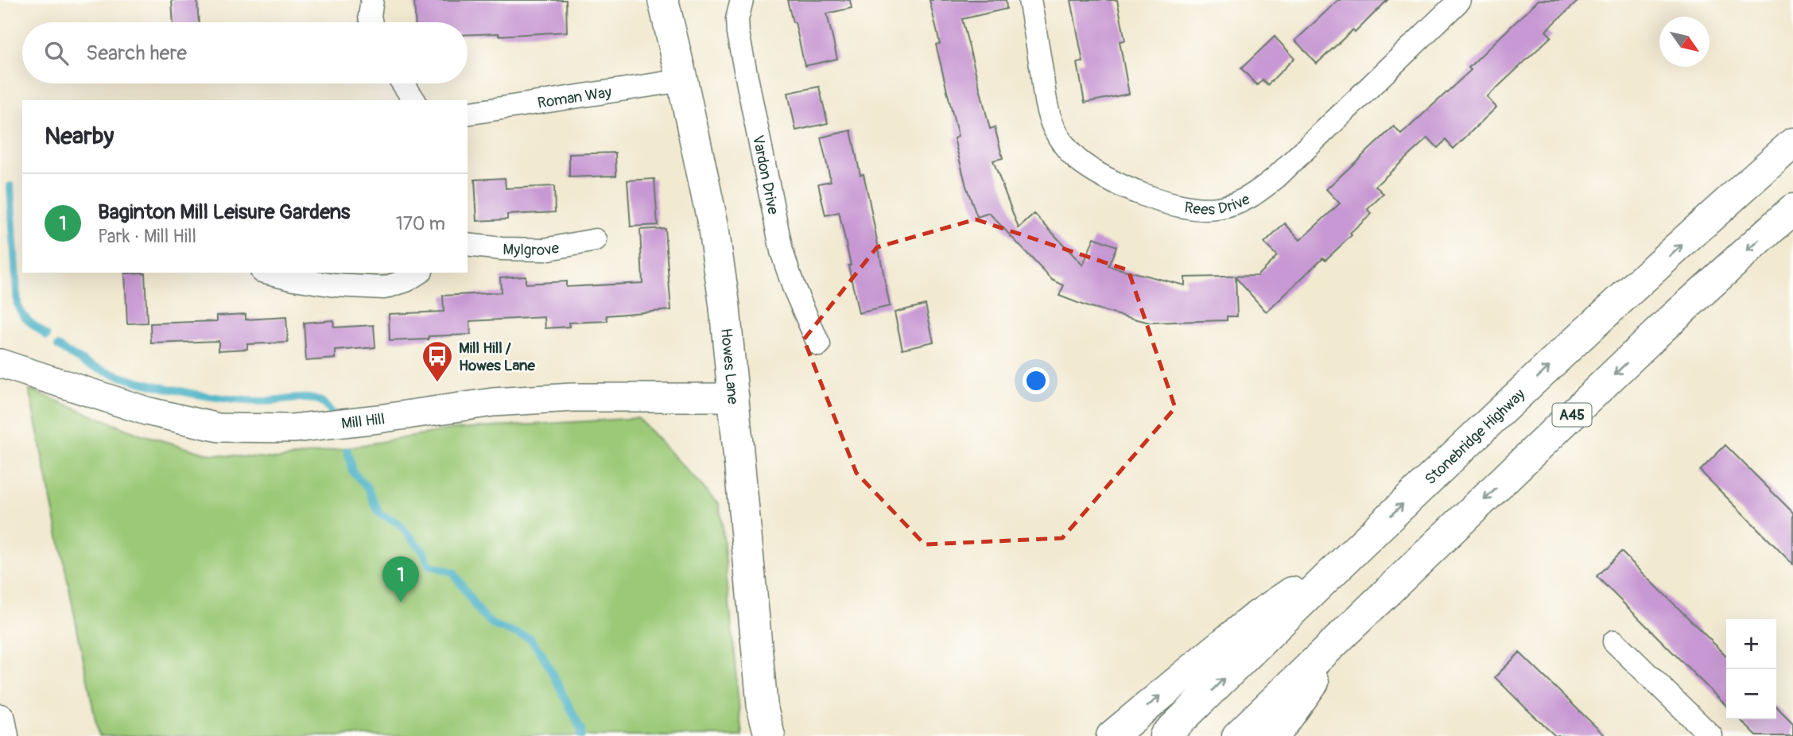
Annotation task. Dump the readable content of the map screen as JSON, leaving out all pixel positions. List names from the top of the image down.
{
  "streets": {
    "main road": ["Howes Lane", "A45", "Stonebridge Highway"],
    "street": [
      "Roman Way",
      "Vardon Drive",
      "Rees Drive",
      "Mylgrove",
      "Mill Hill"
    ]
  },
  "crossings": [
    ["Roman Way", "Howes Lane"],
    ["Howes Lane", "Mill Hill"]
  ],
  "places": {
    "bus stop": ["Mill Hill / Howes Lane"]
  },
  "north": "bottom right",
  "page": {
    "search": "Search here",
    "heading": "Nearby",
    "list": [
      {
        "mark": "1",
        "name": "Baginton Mill Leisure Gardens",
        "note": "Park · Mill Hill",
        "value": "170 m"
      }
    ],
    "pins": "1",
    "map_buttons": ["+", "−"]
  }
}
